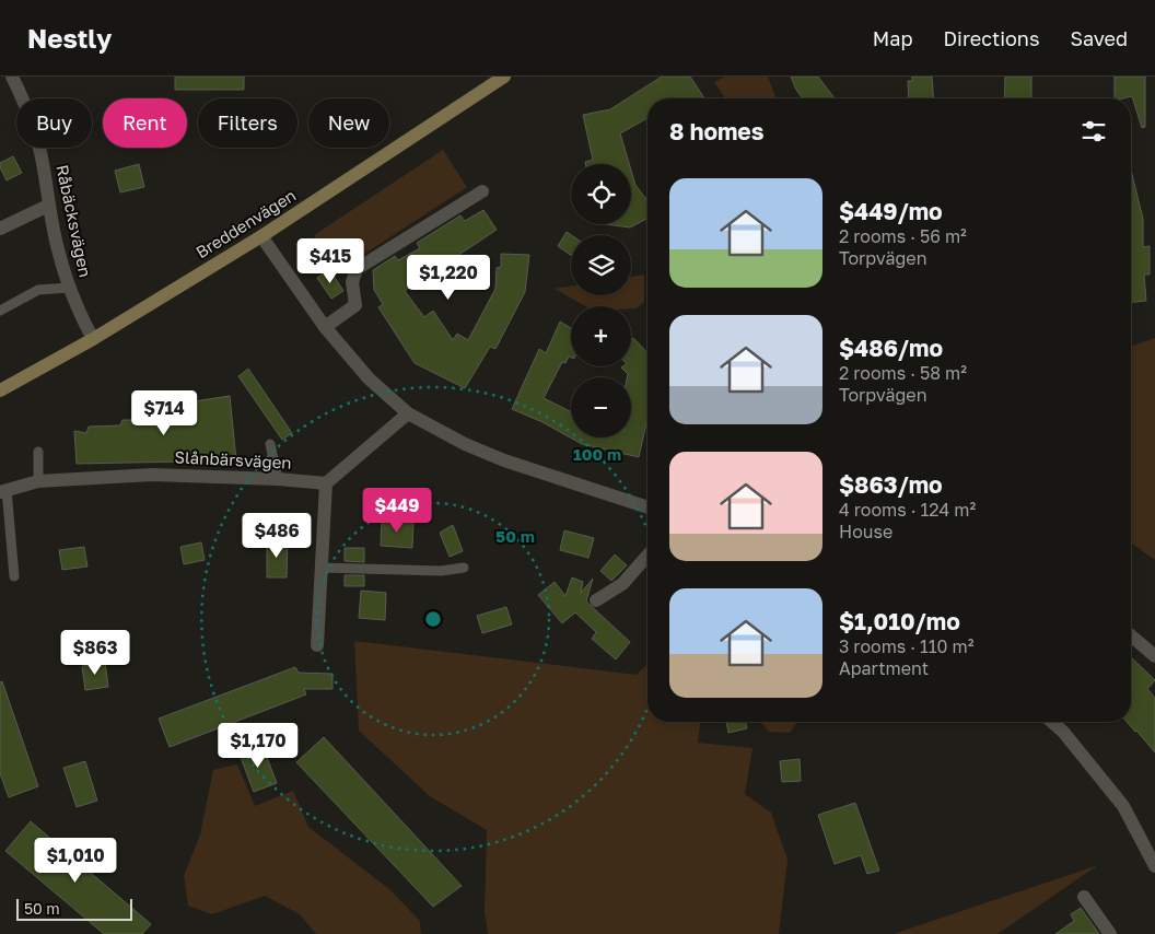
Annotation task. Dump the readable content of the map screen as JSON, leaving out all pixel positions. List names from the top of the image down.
{
  "streets": {
    "street": ["Råbäcksvägen", "Breddenvägen", "Slånbärsvägen"]
  },
  "crossings": [
    ["Råbäcksvägen", "Breddenvägen"]
  ],
  "scale_bar": "50 m",
  "page": {
    "header": "Nestly",
    "nav": ["Map", "Directions", "Saved"],
    "chip": [
      "Buy",
      "Rent",
      "Filters",
      "New"
    ],
    "heading": "8 homes",
    "map_buttons": ["+", "−"],
    "list": [
      {
        "name": "$449/mo",
        "note": "2 rooms · 56 m² · Torpvägen"
      },
      {
        "name": "$486/mo",
        "note": "2 rooms · 58 m² · Torpvägen"
      },
      {
        "name": "$863/mo",
        "note": "4 rooms · 124 m² · House"
      },
      {
        "name": "$1,010/mo",
        "note": "3 rooms · 110 m² · Apartment"
      }
    ],
    "price": [
      "$415",
      "$1,220",
      "$714",
      "$449",
      "$486",
      "$863",
      "$1,170",
      "$1,010"
    ],
    "scale": "50 m"
  },
  "rings": ["100 m", "50 m"]
}
